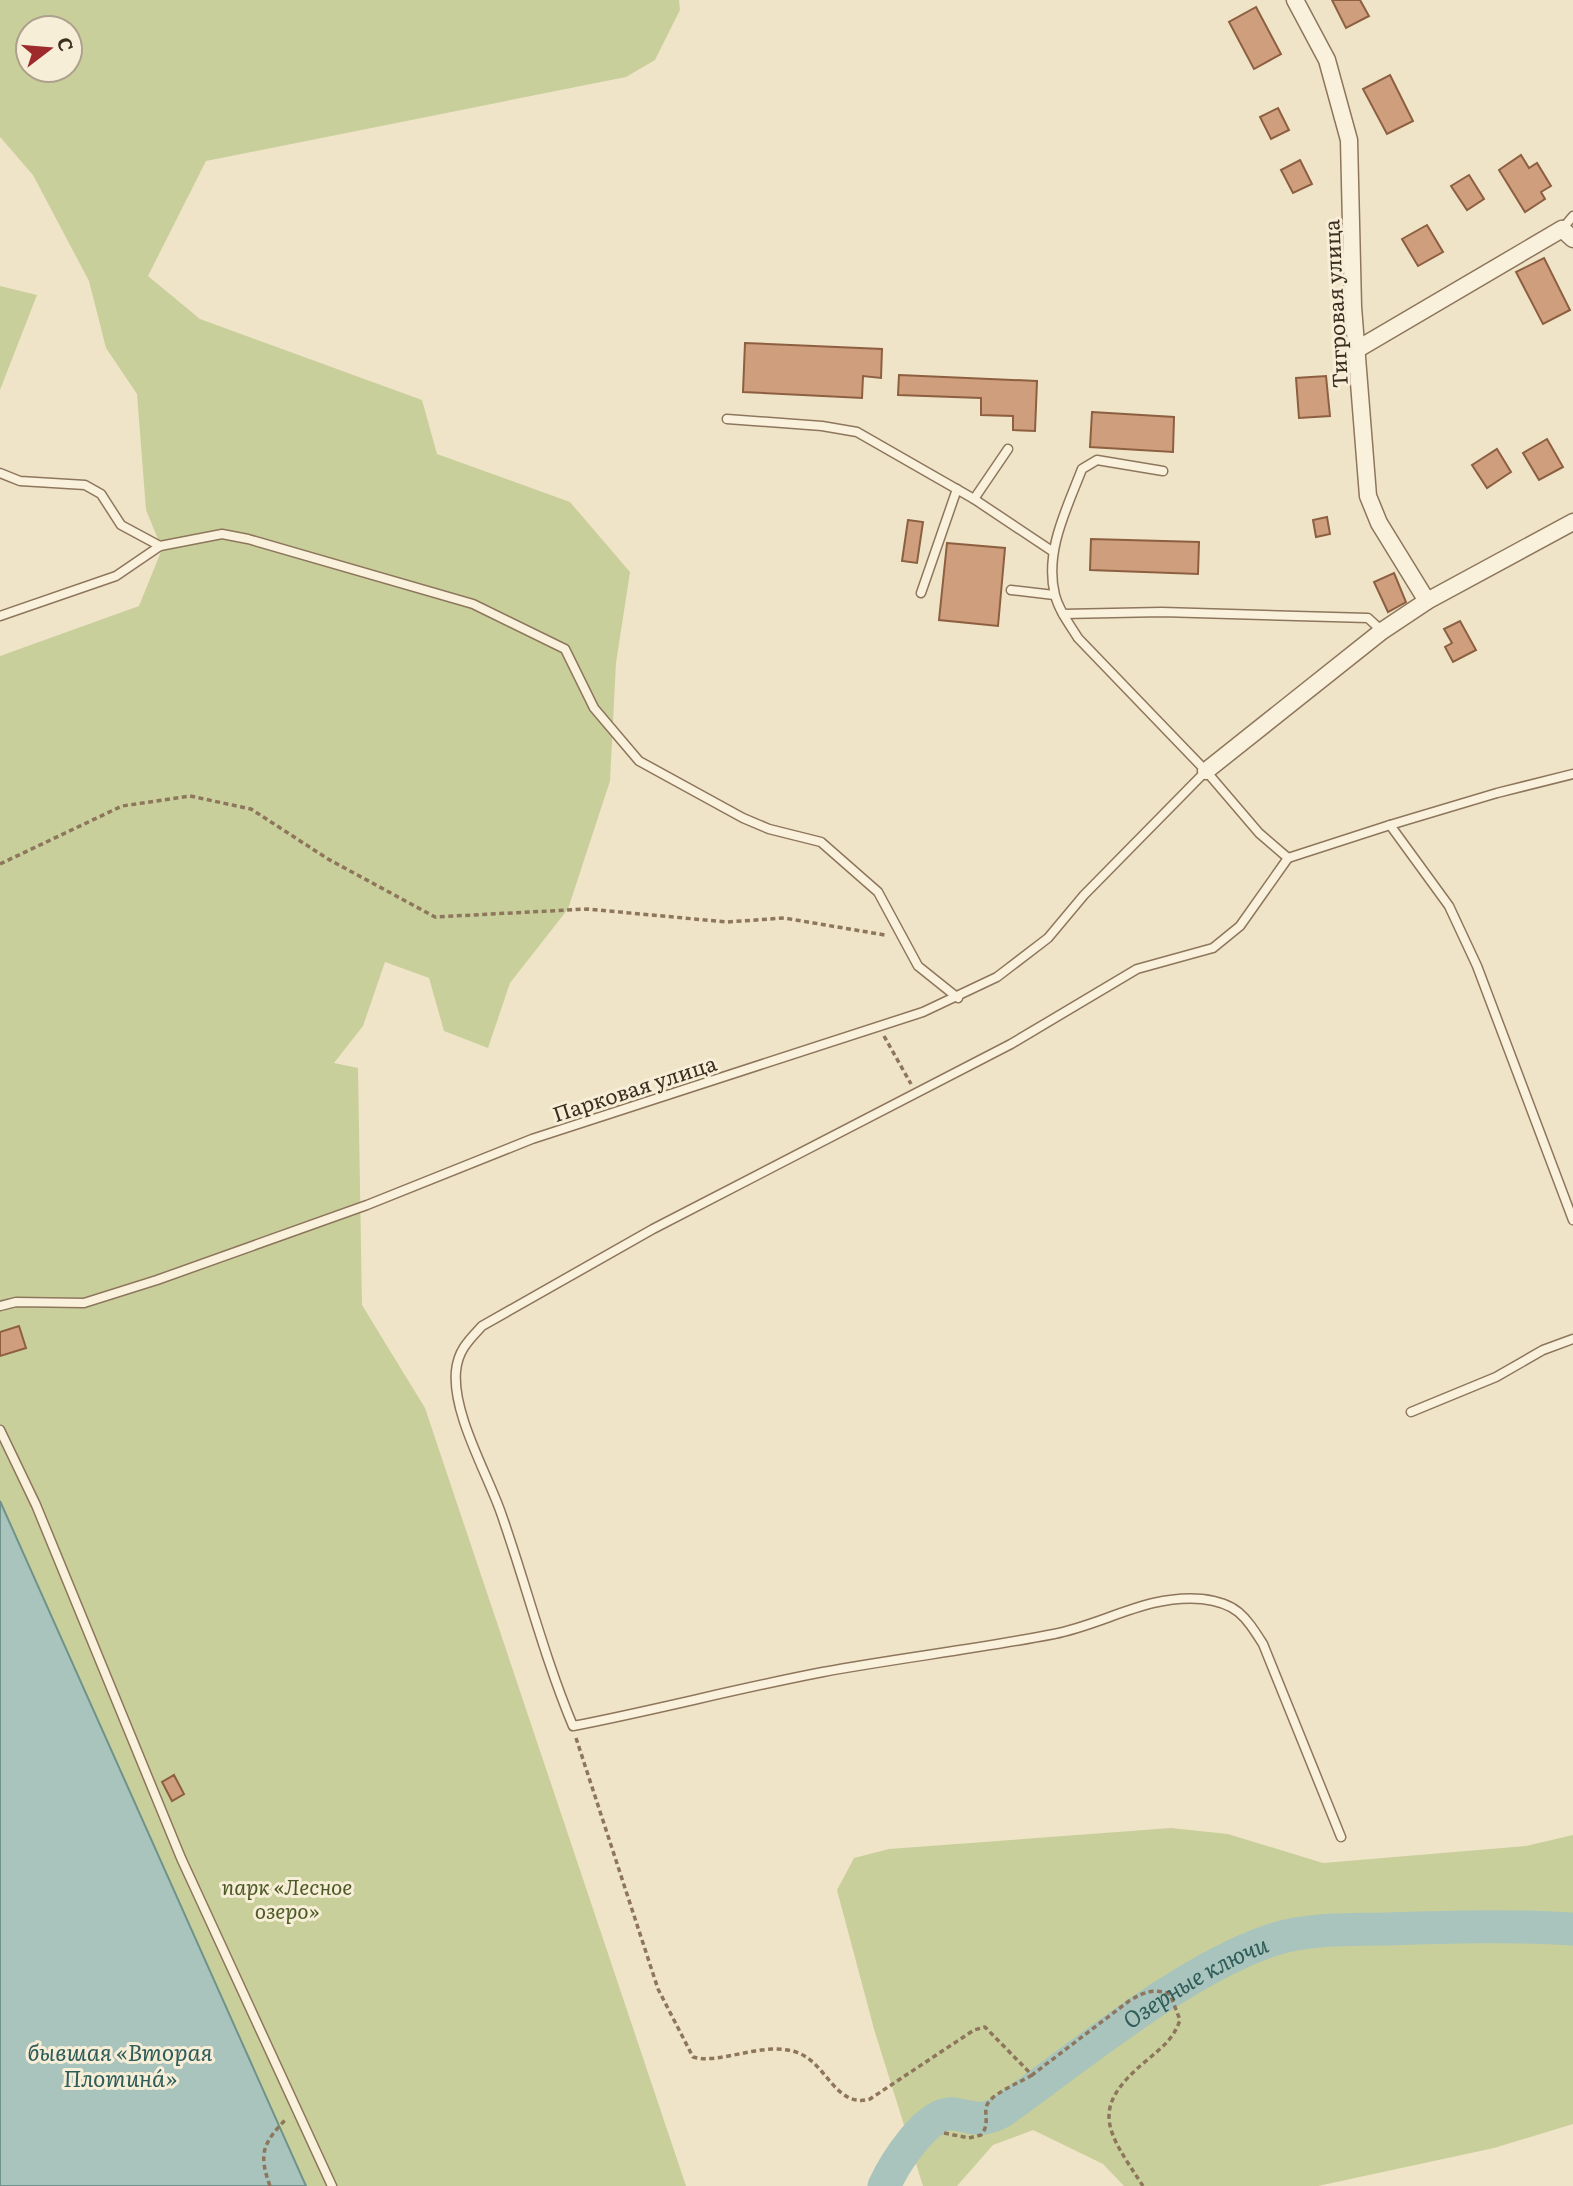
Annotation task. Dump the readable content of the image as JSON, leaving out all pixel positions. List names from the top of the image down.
{
  "streets": {
    "street": ["Тигровая улица"],
    "lane": ["Парковая улица"]
  },
  "water": ["Озерные ключи", "бывшая «Вторая Плотинá»"],
  "parks": ["парк «Лесное озеро»"],
  "north": "right"
}
